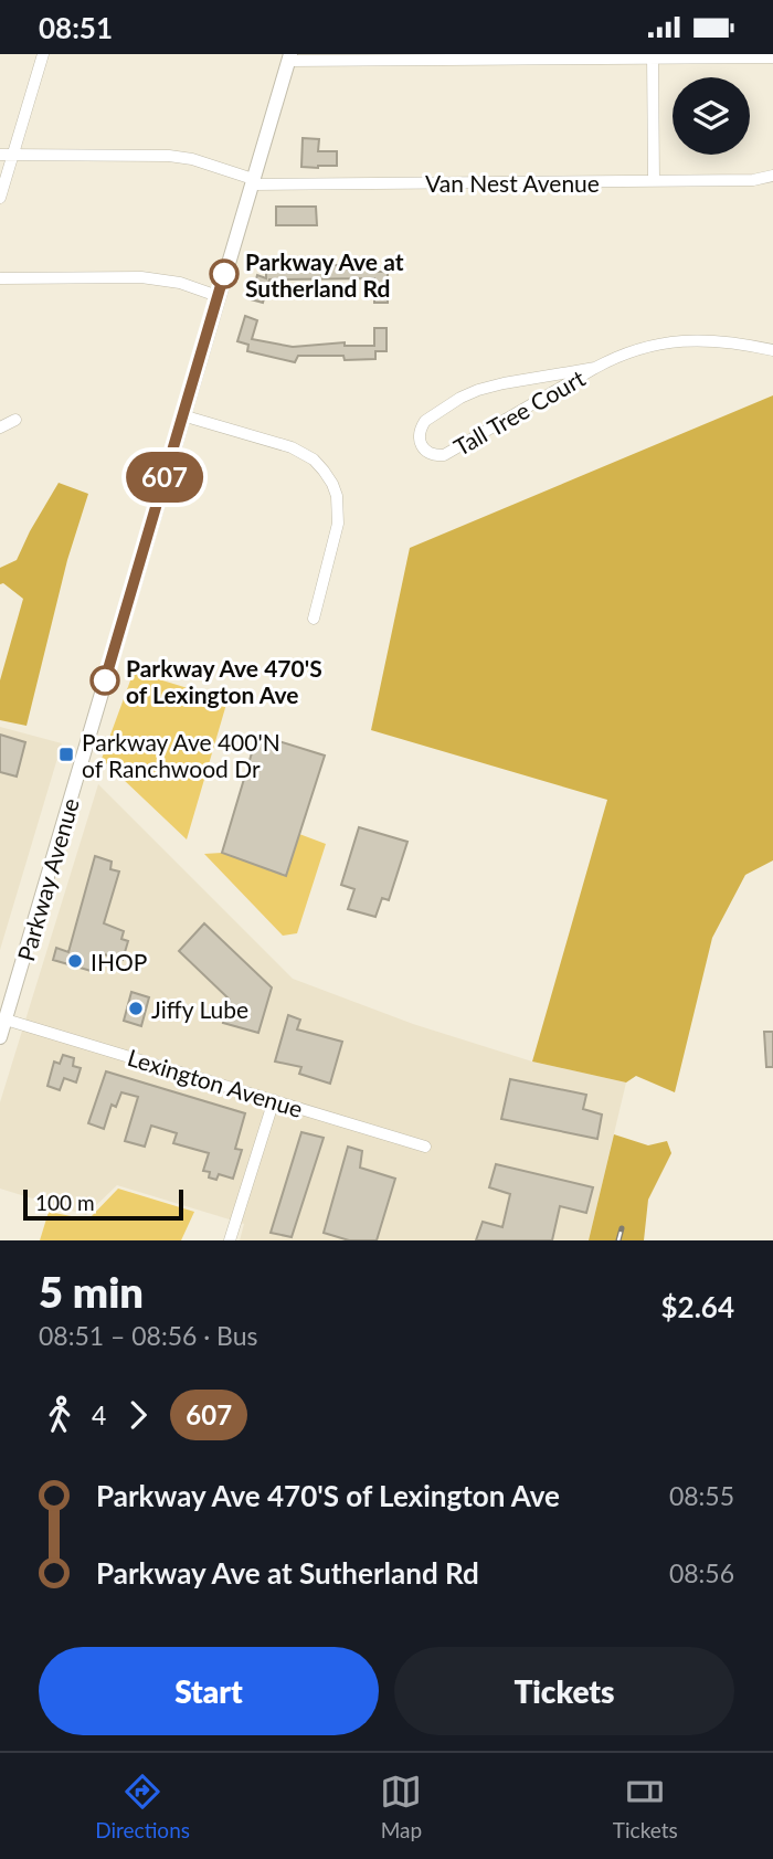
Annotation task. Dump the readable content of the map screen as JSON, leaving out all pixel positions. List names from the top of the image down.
{
  "streets": {
    "main road": ["Parkway Avenue"],
    "street": ["Van Nest Avenue", "Tall Tree Court", "Lexington Avenue"]
  },
  "crossings": [
    ["Van Nest Avenue", "Parkway Avenue"],
    ["Parkway Avenue", "Lexington Avenue"]
  ],
  "places": {
    "other": [
      "Parkway Ave at Sutherland Rd",
      "Parkway Ave 470'S of Lexington Ave",
      "IHOP",
      "Jiffy Lube"
    ],
    "transit": ["Parkway Ave 400'N of Ranchwood Dr"]
  },
  "lines": ["bus line 607"],
  "scale_bar": "100 m",
  "page": {
    "status": "08:51",
    "on_map": "607",
    "scale": "100 m",
    "heading": ["5 min", "08:51 – 08:56 · Bus", "$2.64"],
    "legs": ["4", "607"],
    "list": [
      {
        "name": "Parkway Ave 470'S of Lexington Ave",
        "value": "08:55"
      },
      {
        "name": "Parkway Ave at Sutherland Rd",
        "value": "08:56"
      }
    ],
    "buttons": ["Start", "Tickets"],
    "tabs": ["Directions", "Map", "Tickets"]
  }
}
